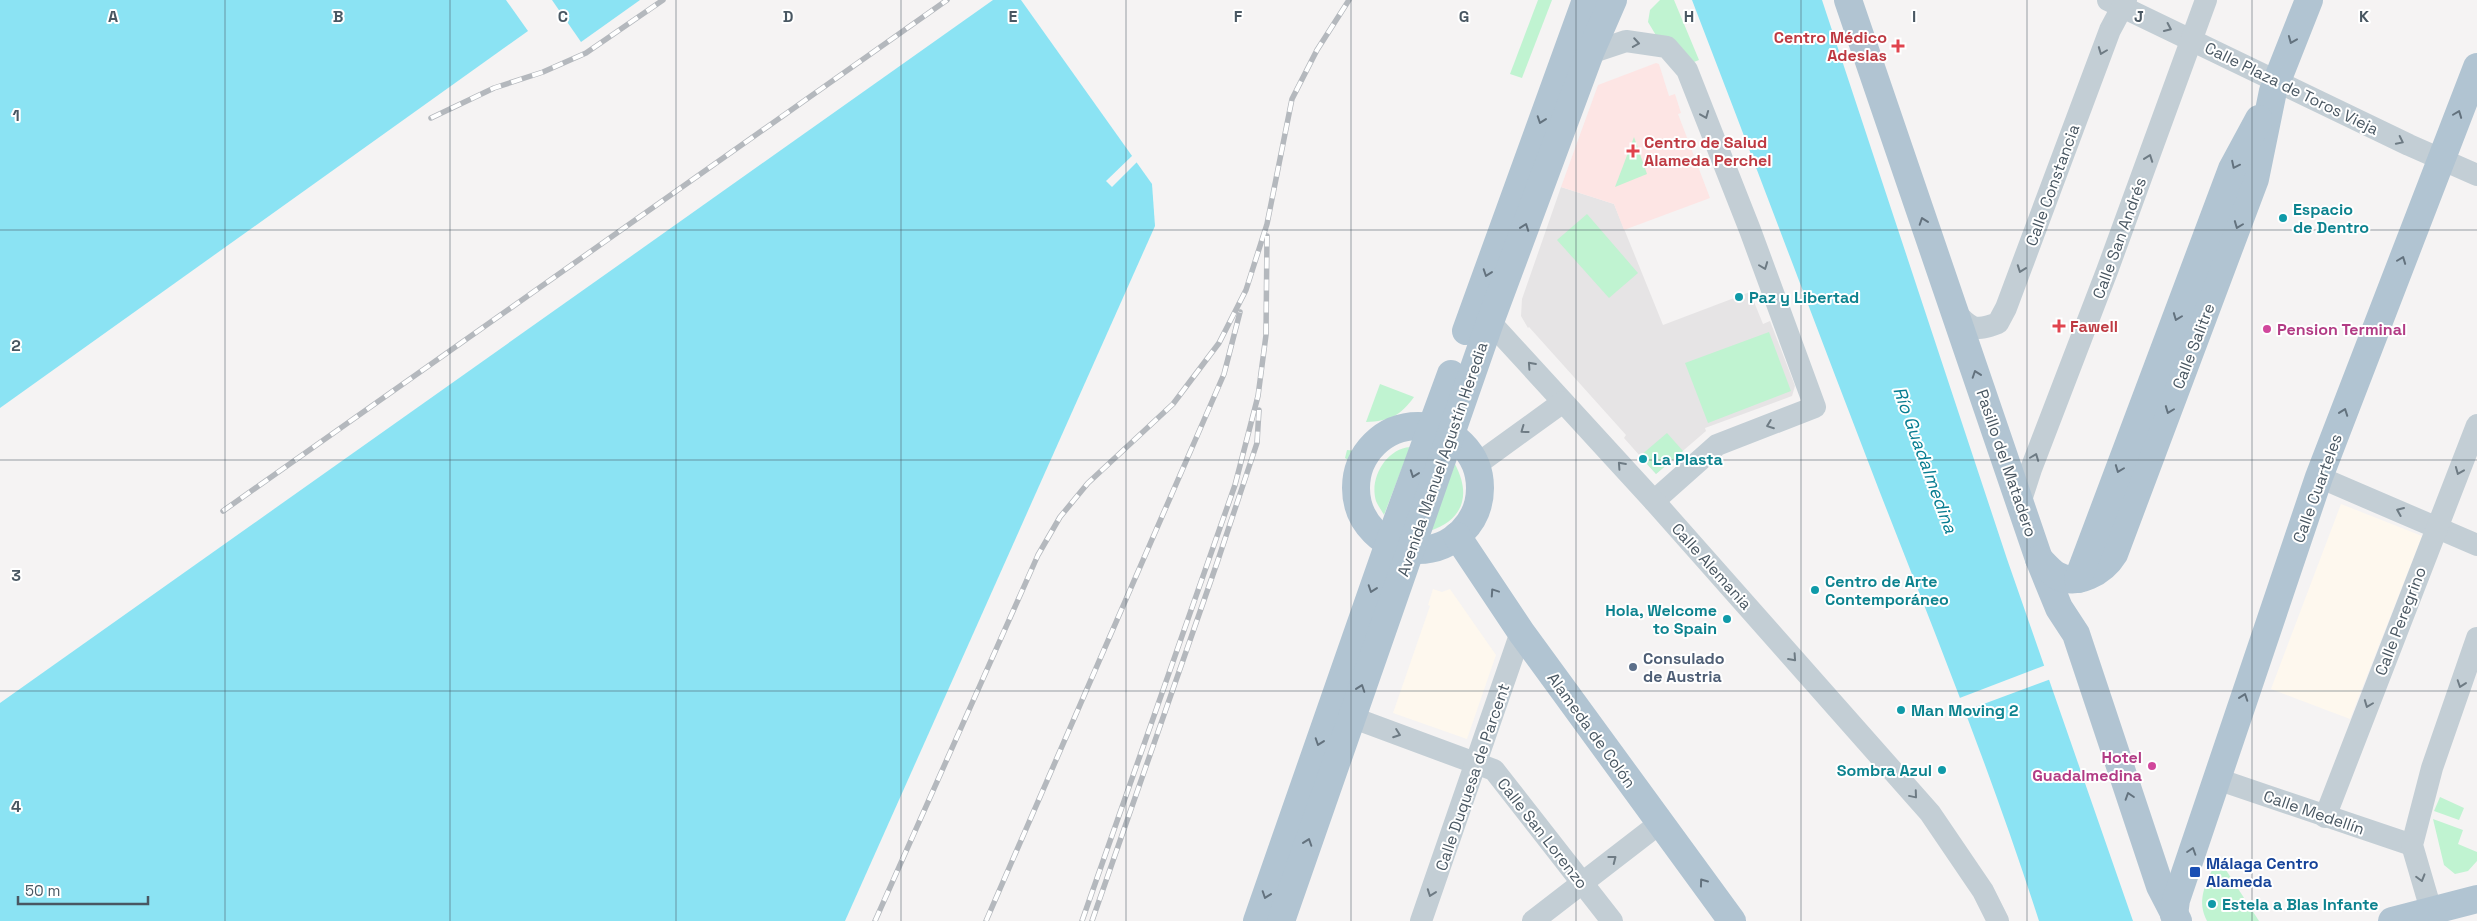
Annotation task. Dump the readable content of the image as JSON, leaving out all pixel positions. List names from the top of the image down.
{
  "streets": {
    "main road": [
      "Calle Salitre",
      "Avenida Manuel Agustín Heredia",
      "Pasillo del Matadero",
      "Calle Cuarteles",
      "Alameda de Colón"
    ],
    "street": [
      "Calle Plaza de Toros Vieja",
      "Calle Constancia",
      "Calle San Andrés",
      "Calle Alemania",
      "Calle Peregrino",
      "Calle Duquesa de Parcent",
      "Calle Medellín",
      "Calle San Lorenzo"
    ]
  },
  "crossings": [
    ["Calle Plaza de Toros Vieja", "Calle Constancia"],
    ["Calle Plaza de Toros Vieja", "Calle San Andrés"],
    ["Calle Plaza de Toros Vieja", "Calle Salitre"],
    ["Calle Plaza de Toros Vieja", "Calle Cuarteles"],
    ["Calle Constancia", "Pasillo del Matadero"],
    ["Calle San Andrés", "Pasillo del Matadero"],
    ["Calle Salitre", "Pasillo del Matadero"],
    ["Avenida Manuel Agustín Heredia", "Calle Alemania"],
    ["Avenida Manuel Agustín Heredia", "Calle San Lorenzo"],
    ["Pasillo del Matadero", "Calle Cuarteles"],
    ["Calle Cuarteles", "Calle Medellín"],
    ["Calle Peregrino", "Calle Medellín"],
    ["Alameda de Colón", "Calle Duquesa de Parcent"],
    ["Calle Duquesa de Parcent", "Calle San Lorenzo"]
  ],
  "one_way": [
    "Calle Plaza de Toros Vieja",
    "Calle Constancia",
    "Calle San Andrés",
    "Calle Salitre",
    "Pasillo del Matadero",
    "Calle Cuarteles",
    "Alameda de Colón",
    "Calle Duquesa de Parcent",
    "Calle San Lorenzo"
  ],
  "water": ["Río Guadalmedina"],
  "places": {
    "health": ["Centro Médico Adeslas", "Centro de Salud Alameda Perchel", "Fawell"],
    "other": [
      "Espacio de Dentro",
      "Paz y Libertad",
      "Pension Terminal",
      "La Plasta",
      "Centro de Arte Contemporáneo",
      "Hola, Welcome to Spain",
      "Consulado de Austria",
      "Man Moving 2",
      "Hotel Guadalmedina",
      "Sombra Azul",
      "Estela a Blas Infante"
    ],
    "transit": ["Málaga Centro Alameda"]
  },
  "scale_bar": "50 m",
  "grid": {
    "columns": [
      "A",
      "B",
      "C",
      "D",
      "E",
      "F",
      "G",
      "H",
      "I",
      "J",
      "K"
    ],
    "rows": [
      "1",
      "2",
      "3",
      "4"
    ]
  }
}
